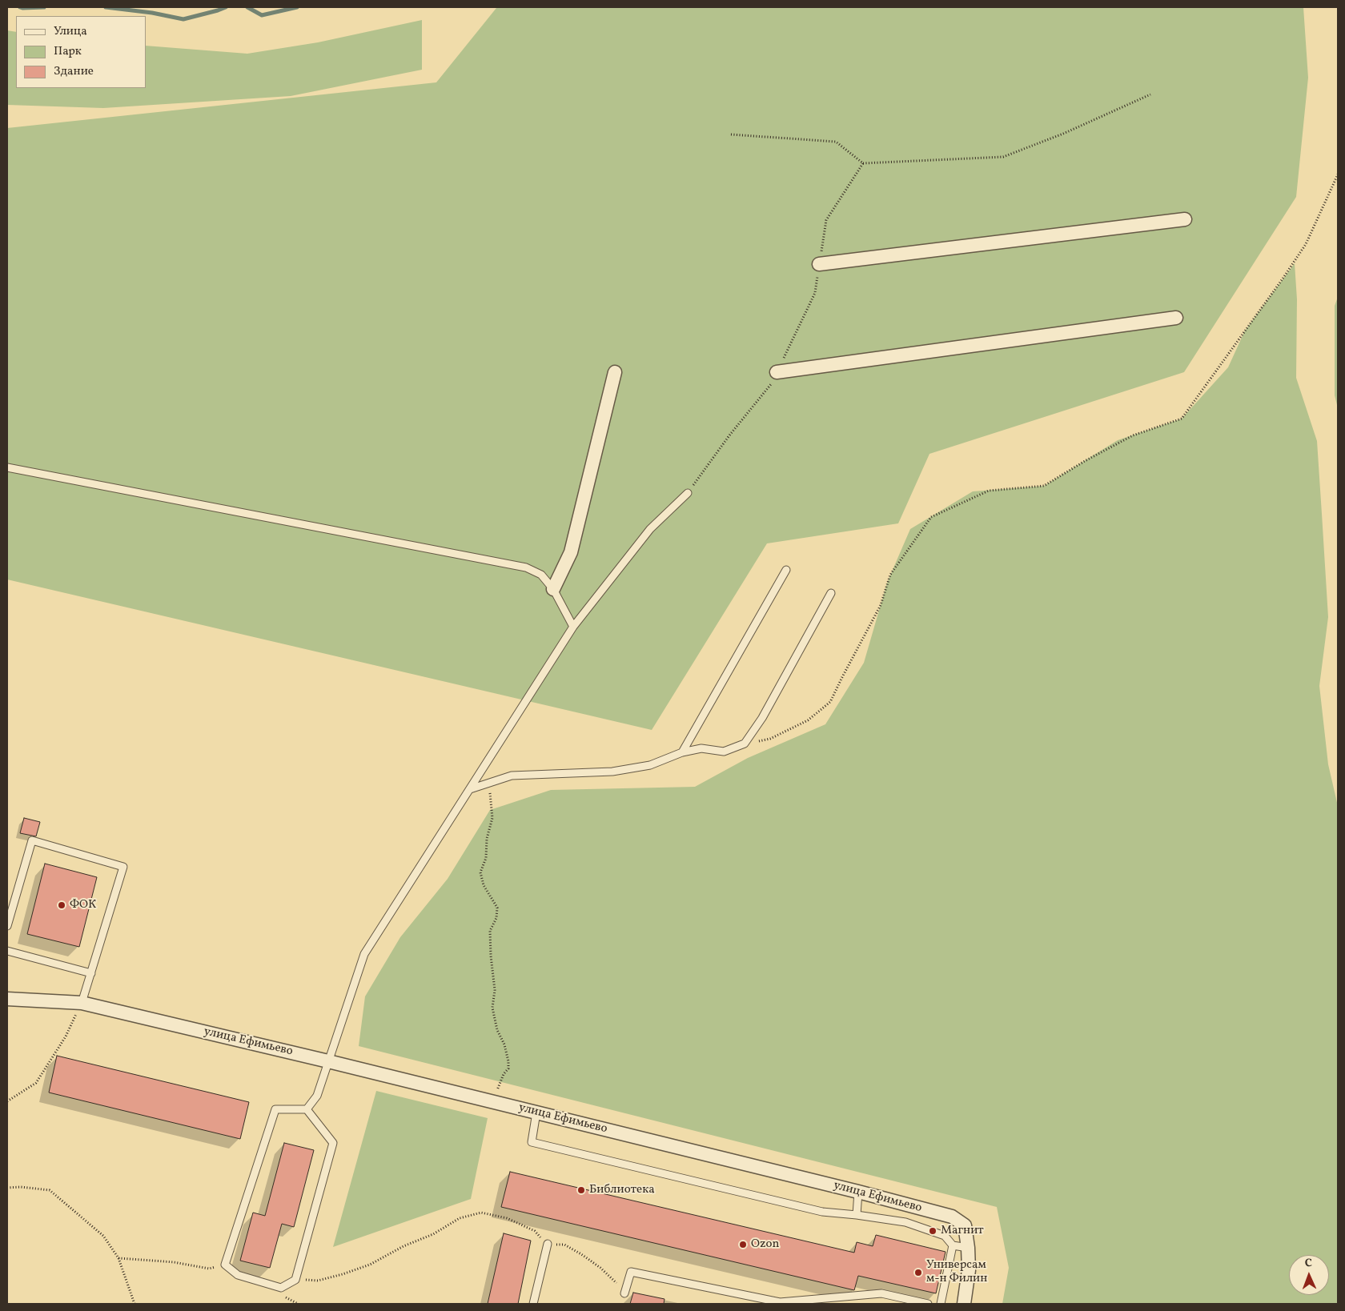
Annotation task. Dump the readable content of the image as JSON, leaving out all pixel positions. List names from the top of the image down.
{
  "streets": {
    "street": ["улица Ефимьево"]
  },
  "places": [
    "ФОК",
    "Библиотека",
    "Магнит",
    "Ozon",
    "Универсам м-н Филин"
  ],
  "legend": ["Улица", "Парк", "Здание"],
  "north": "top"
}
